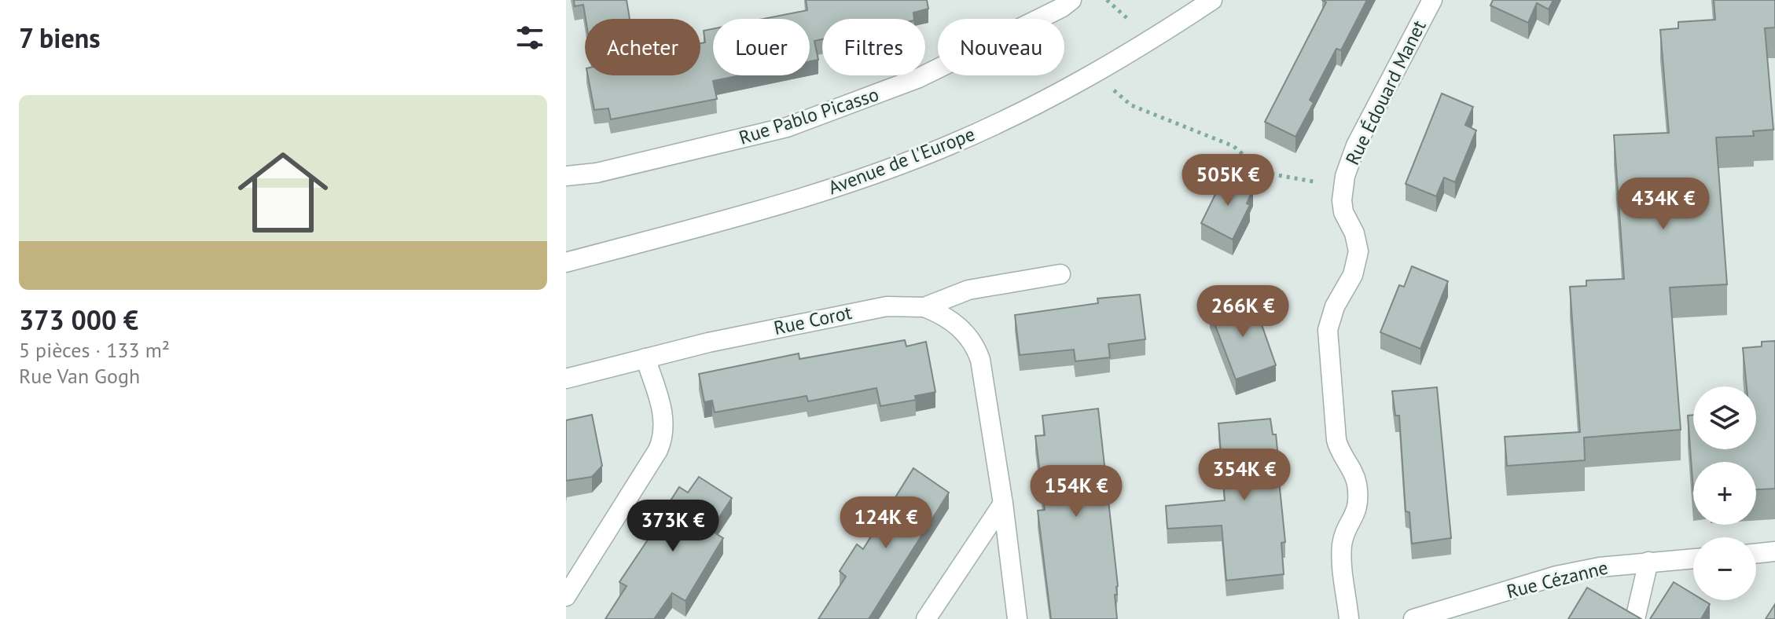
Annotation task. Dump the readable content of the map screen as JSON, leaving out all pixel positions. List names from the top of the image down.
{
  "streets": {
    "street": [
      "Rue Édouard Manet",
      "Rue Pablo Picasso",
      "Avenue de l'Europe",
      "Rue Corot",
      "Rue Cézanne"
    ]
  },
  "page": {
    "heading": "7 biens",
    "chip": [
      "Acheter",
      "Louer",
      "Filtres",
      "Nouveau"
    ],
    "list": [
      {
        "name": "373 000 €",
        "note": "5 pièces · 133 m² · Rue Van Gogh"
      }
    ],
    "price": [
      "505K €",
      "434K €",
      "266K €",
      "354K €",
      "154K €",
      "124K €",
      "373K €"
    ],
    "map_buttons": ["+", "−"]
  }
}
